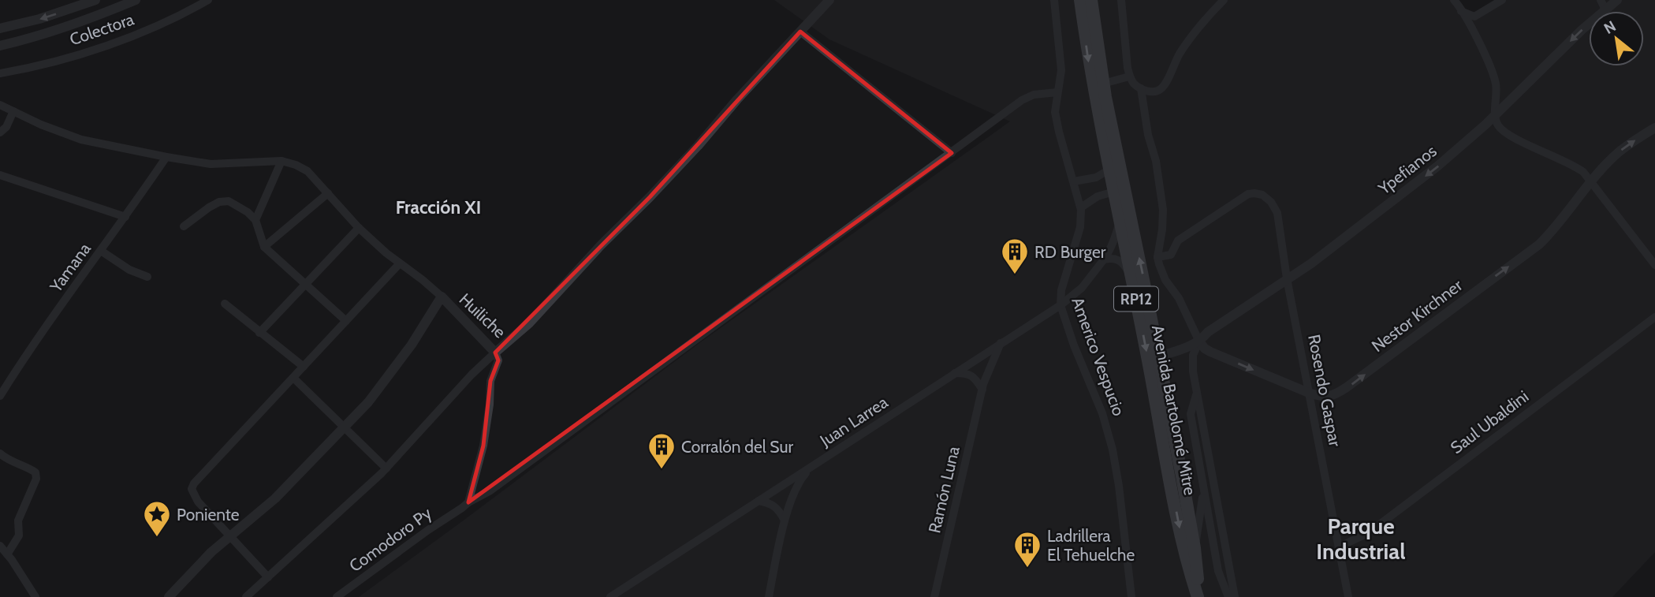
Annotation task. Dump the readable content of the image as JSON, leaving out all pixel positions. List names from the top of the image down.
{
  "streets": {
    "main road": ["RP12", "Avenida Bartolomé Mitre"],
    "street": [
      "Colectora",
      "Ypefianos",
      "Yamana",
      "Huiliche",
      "Nestor Kirchner",
      "Americo Vespucio",
      "Rosendo Gaspar",
      "Juan Larrea",
      "Saul Ubaldini",
      "Ramón Luna",
      "Comodoro Py"
    ]
  },
  "crossings": [
    ["Ypefianos", "Nestor Kirchner"],
    ["Ypefianos", "Rosendo Gaspar"],
    ["Nestor Kirchner", "Rosendo Gaspar"],
    ["Americo Vespucio", "Juan Larrea"],
    ["Americo Vespucio", "Comodoro Py"],
    ["Rosendo Gaspar", "Saul Ubaldini"],
    ["Avenida Bartolomé Mitre", "Juan Larrea"],
    ["Juan Larrea", "Ramón Luna"]
  ],
  "one_way": ["Ypefianos", "Nestor Kirchner"],
  "districts": ["Fracción XI", "Parque Industrial"],
  "places": {
    "building": ["RD Burger", "Corralón del Sur", "Ladrillera El Tehuelche"],
    "place": ["Poniente"]
  },
  "north": "top left"
}
